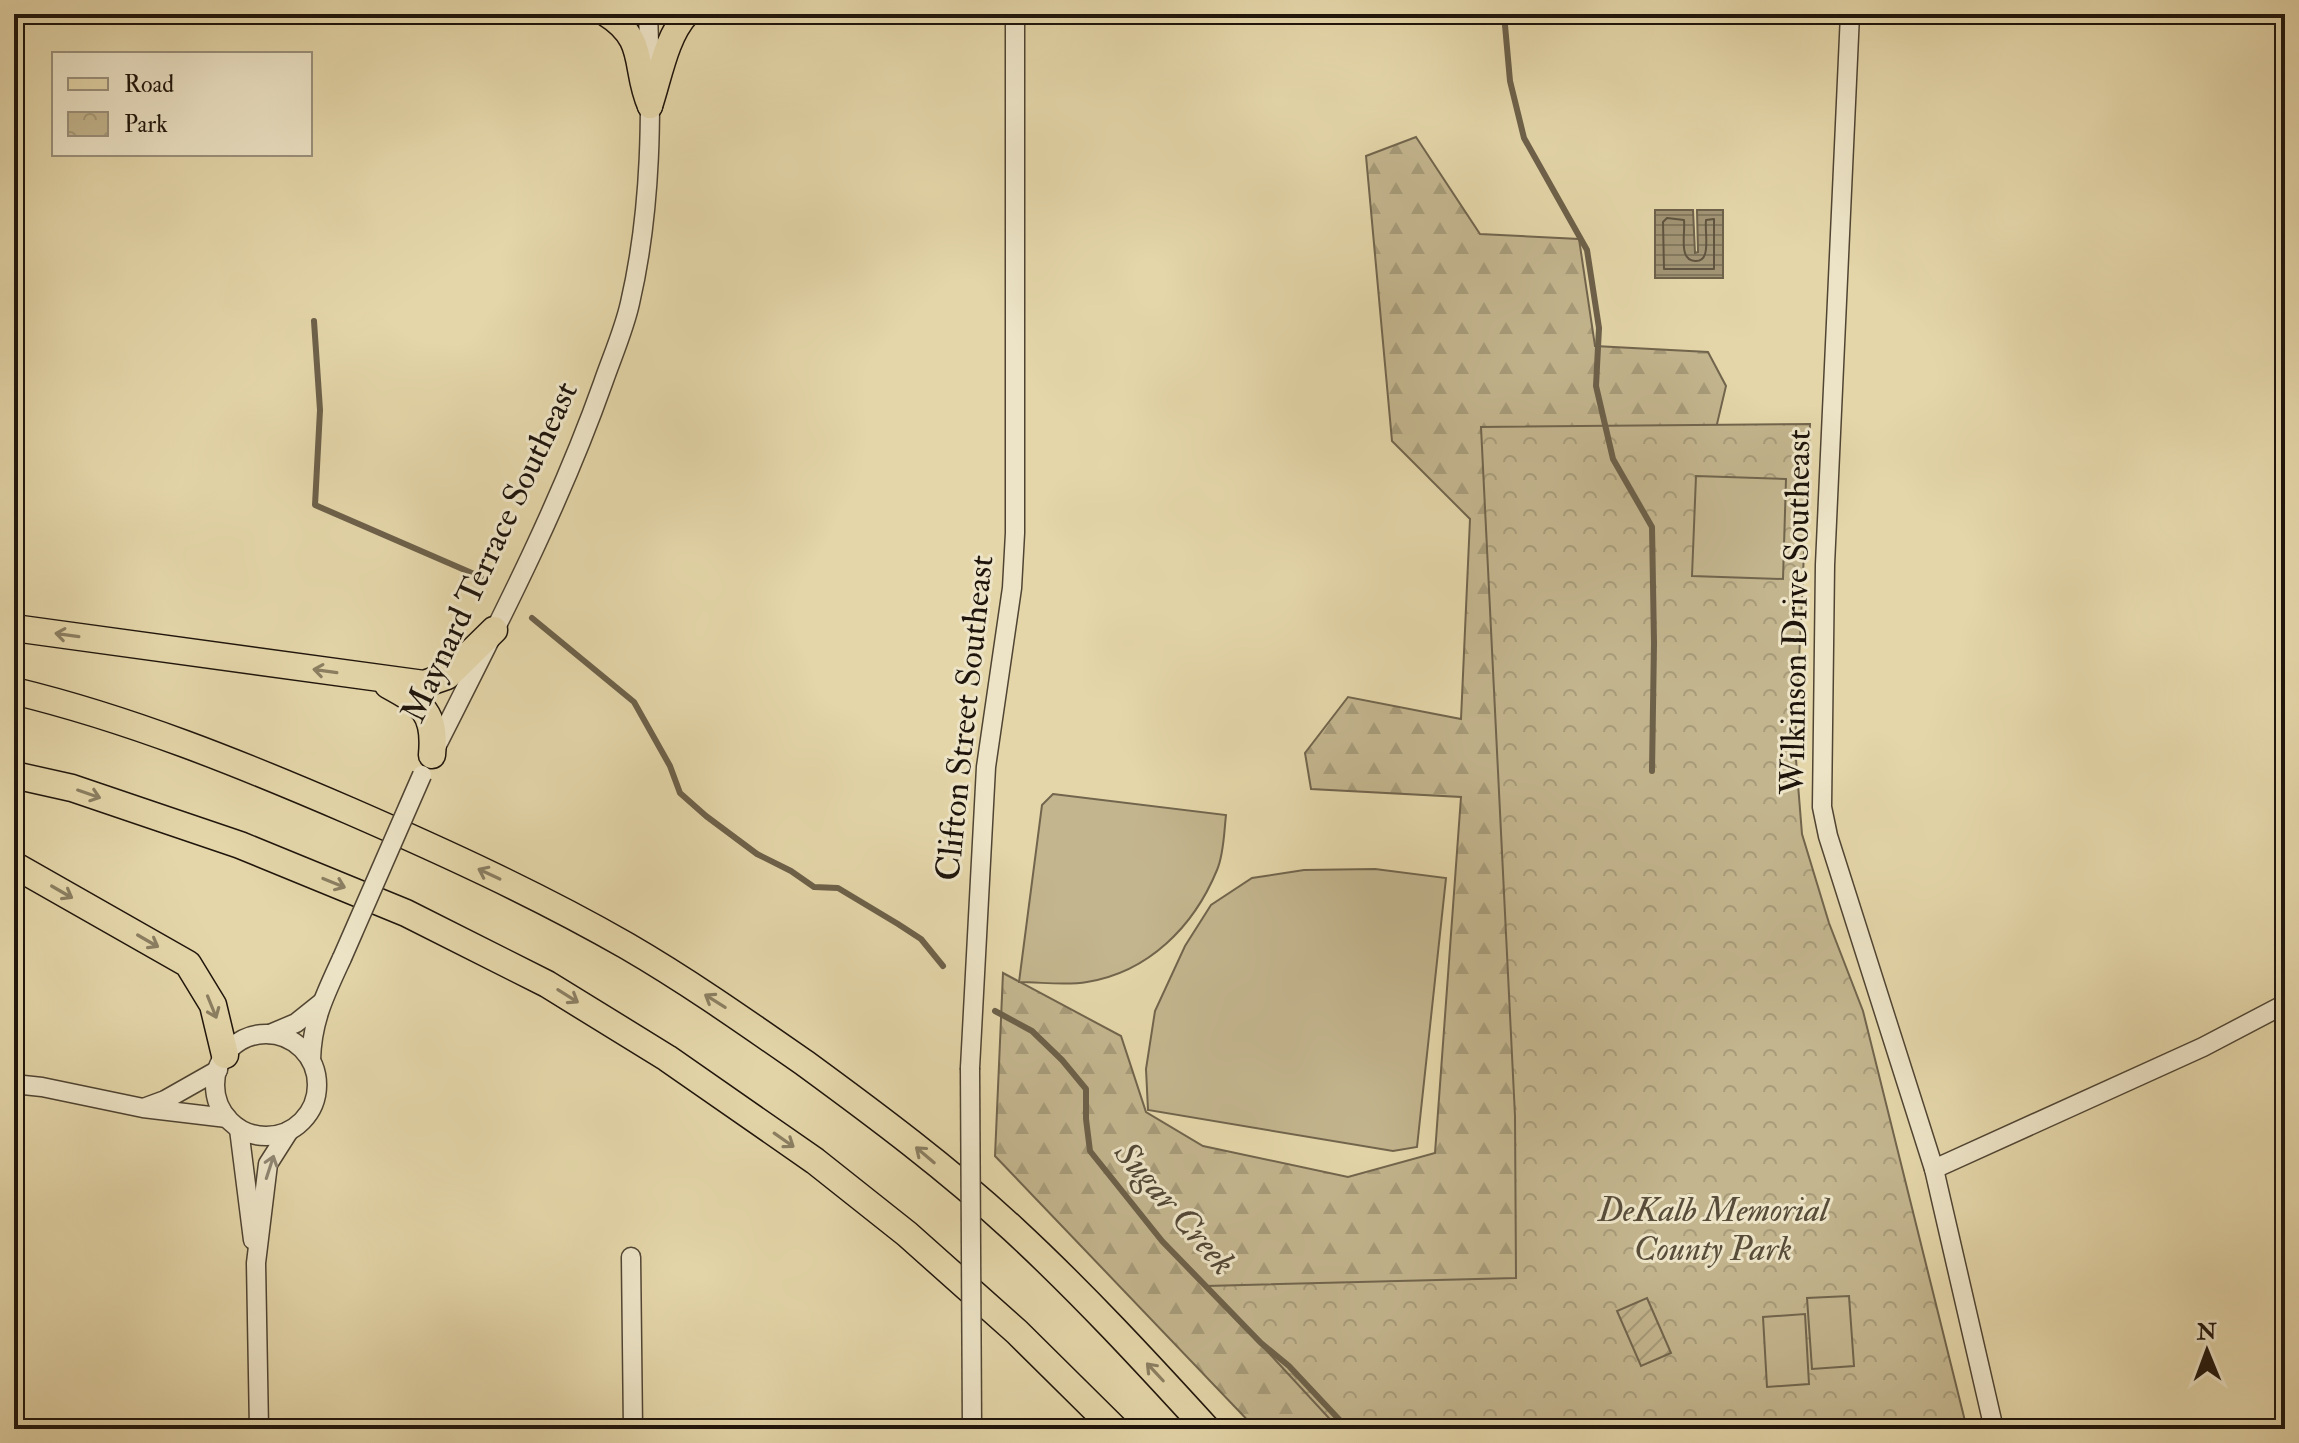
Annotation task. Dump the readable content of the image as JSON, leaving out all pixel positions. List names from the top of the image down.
{
  "streets": {
    "street": ["Maynard Terrace Southeast", "Wilkinson Drive Southeast", "Clifton Street Southeast"]
  },
  "water": ["Sugar Creek"],
  "parks": ["DeKalb Memorial County Park"],
  "legend": ["Road", "Park"],
  "north": "top"
}
